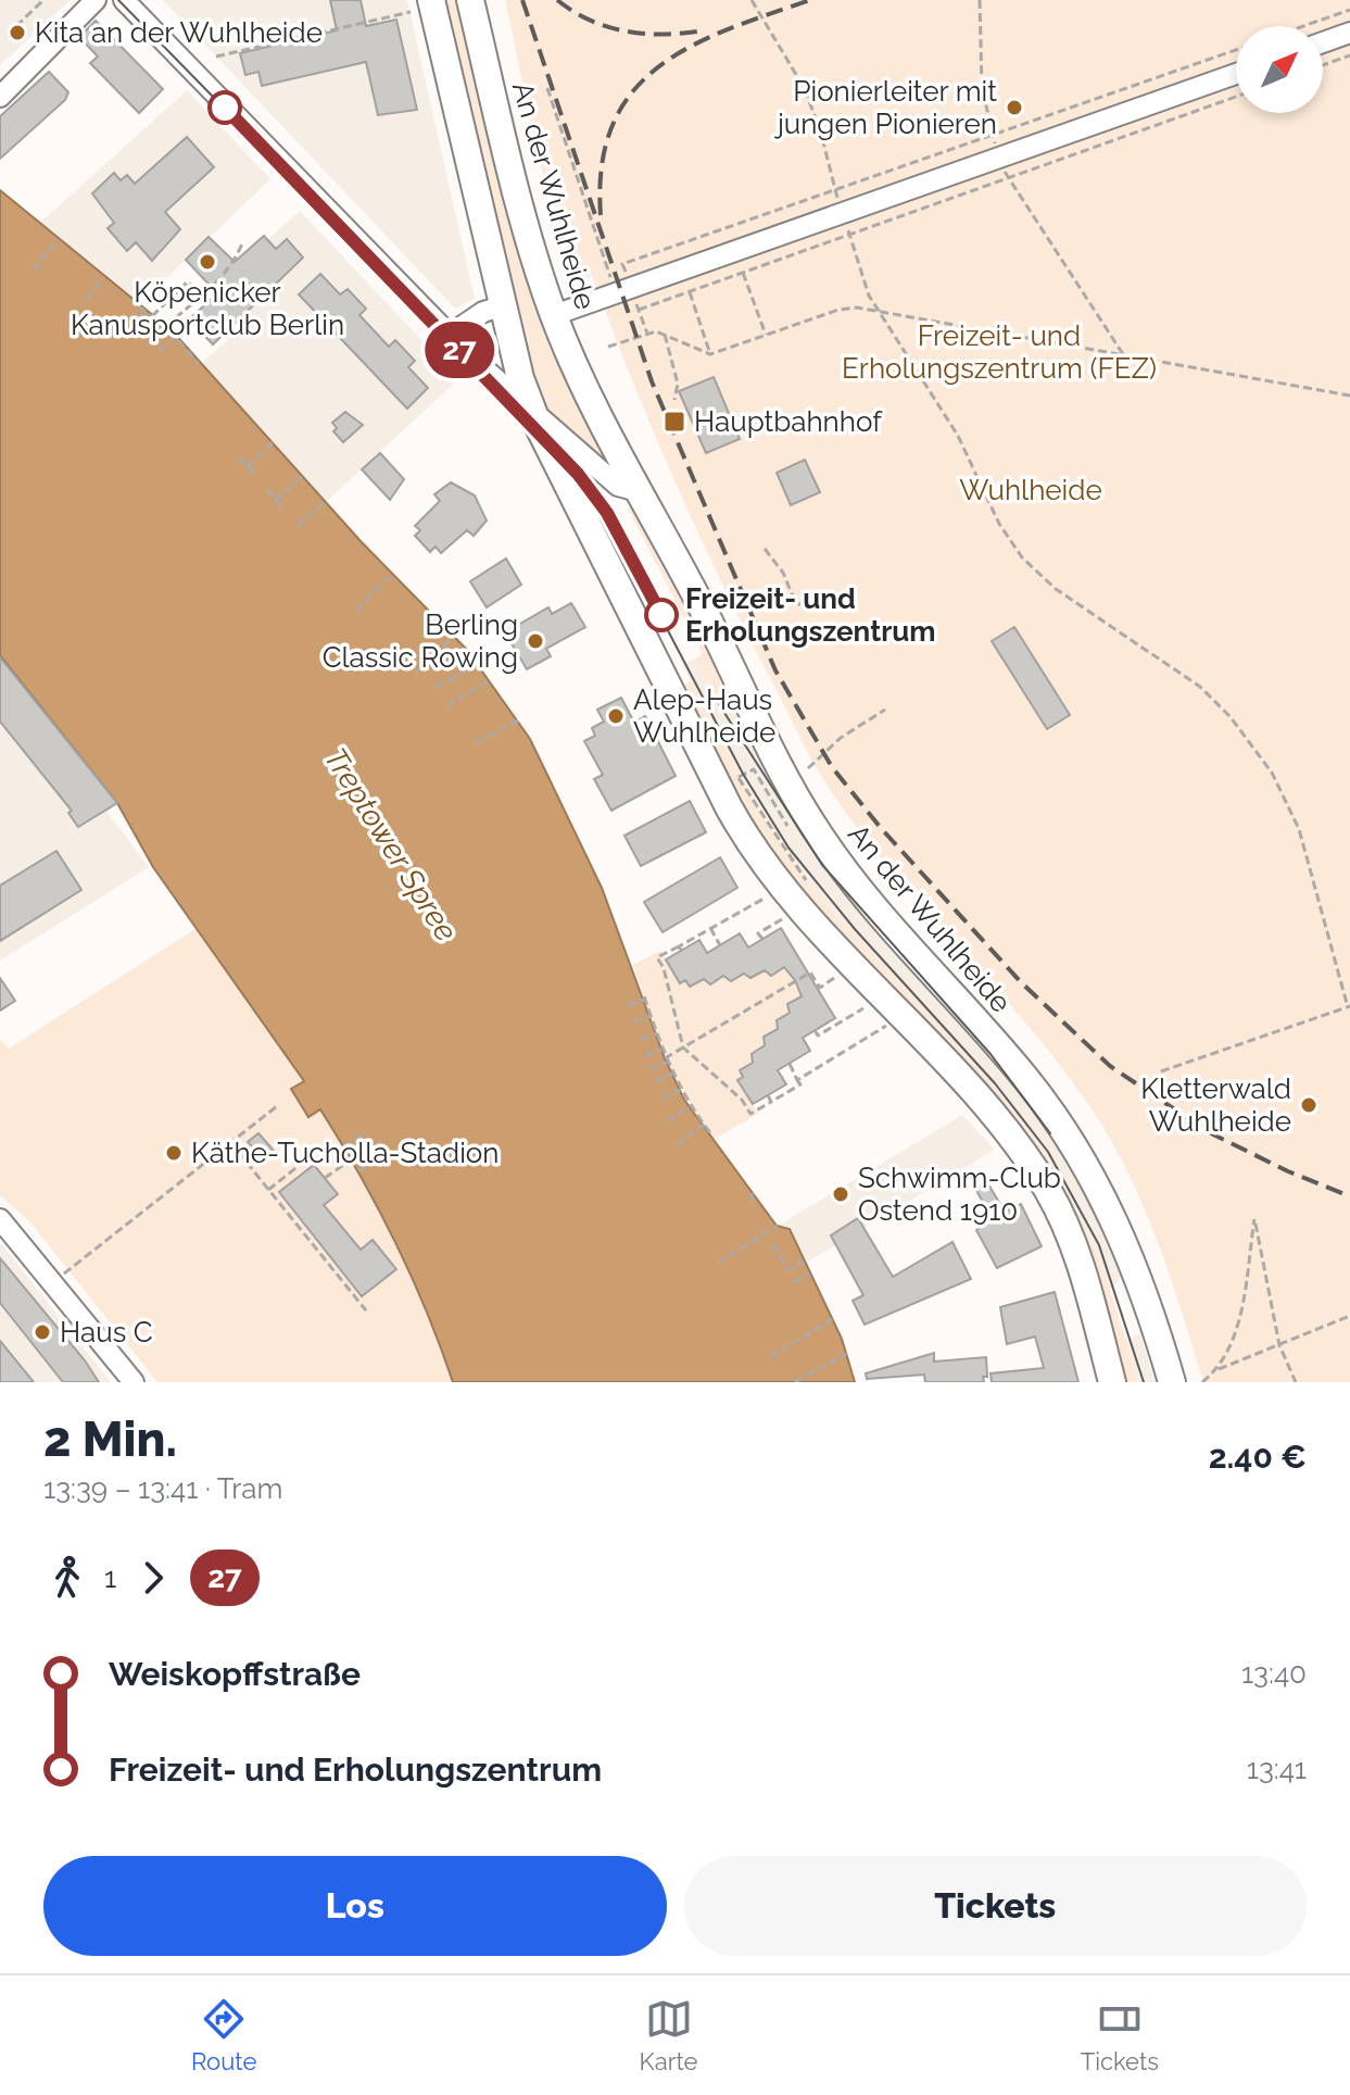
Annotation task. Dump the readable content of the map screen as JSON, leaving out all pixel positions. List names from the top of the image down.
{
  "streets": {
    "main road": ["An der Wuhlheide"]
  },
  "water": ["Treptower Spree"],
  "parks": ["Freizeit- und Erholungszentrum (FEZ)", "Wuhlheide"],
  "places": {
    "other": [
      "Kita an der Wuhlheide",
      "Pionierleiter mit jungen Pionieren",
      "Köpenicker Kanusportclub Berlin",
      "Freizeit- und Erholungszentrum",
      "Berling Classic Rowing",
      "Alep-Haus Wuhlheide",
      "Kletterwald Wuhlheide",
      "Käthe-Tucholla-Stadion",
      "Schwimm-Club Ostend 1910",
      "Haus C"
    ],
    "transit": ["Hauptbahnhof"]
  },
  "lines": ["tram line 27"],
  "north": "top right",
  "page": {
    "on_map": "27",
    "heading": ["2 Min.", "13:39 – 13:41 · Tram", "2.40 €"],
    "legs": ["1", "27"],
    "list": [
      {
        "name": "Weiskopffstraße",
        "value": "13:40"
      },
      {
        "name": "Freizeit- und Erholungszentrum",
        "value": "13:41"
      }
    ],
    "buttons": ["Los", "Tickets"],
    "tabs": ["Route", "Karte", "Tickets"]
  }
}
